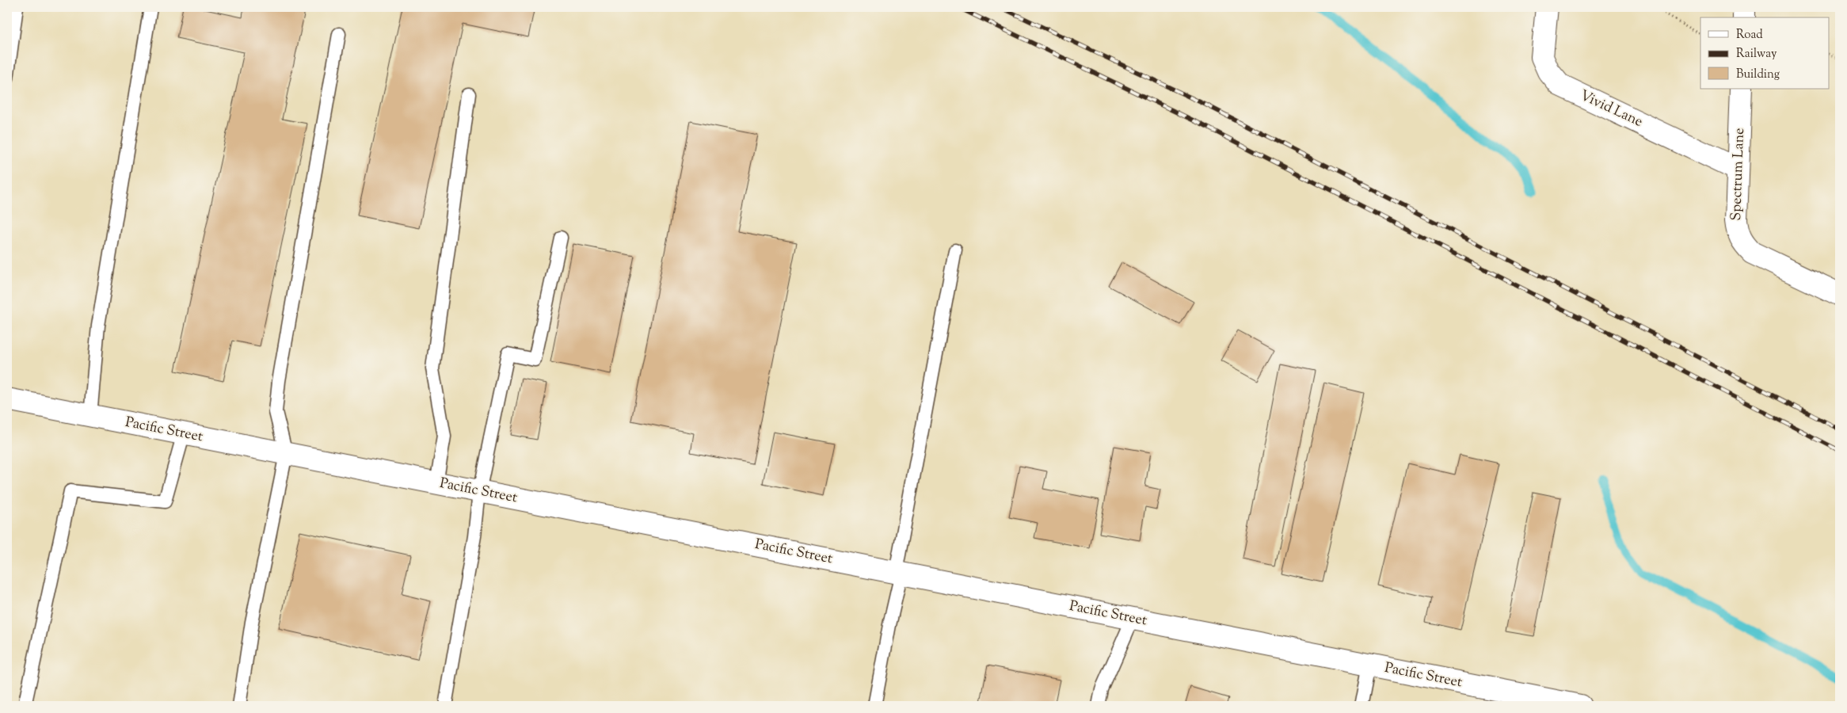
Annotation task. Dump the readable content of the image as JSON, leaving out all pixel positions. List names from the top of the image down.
{
  "streets": {
    "street": ["Vivid Lane", "Spectrum Lane", "Pacific Street"]
  },
  "crossings": [
    ["Vivid Lane", "Spectrum Lane"]
  ],
  "legend": ["Road", "Railway", "Building"]
}
